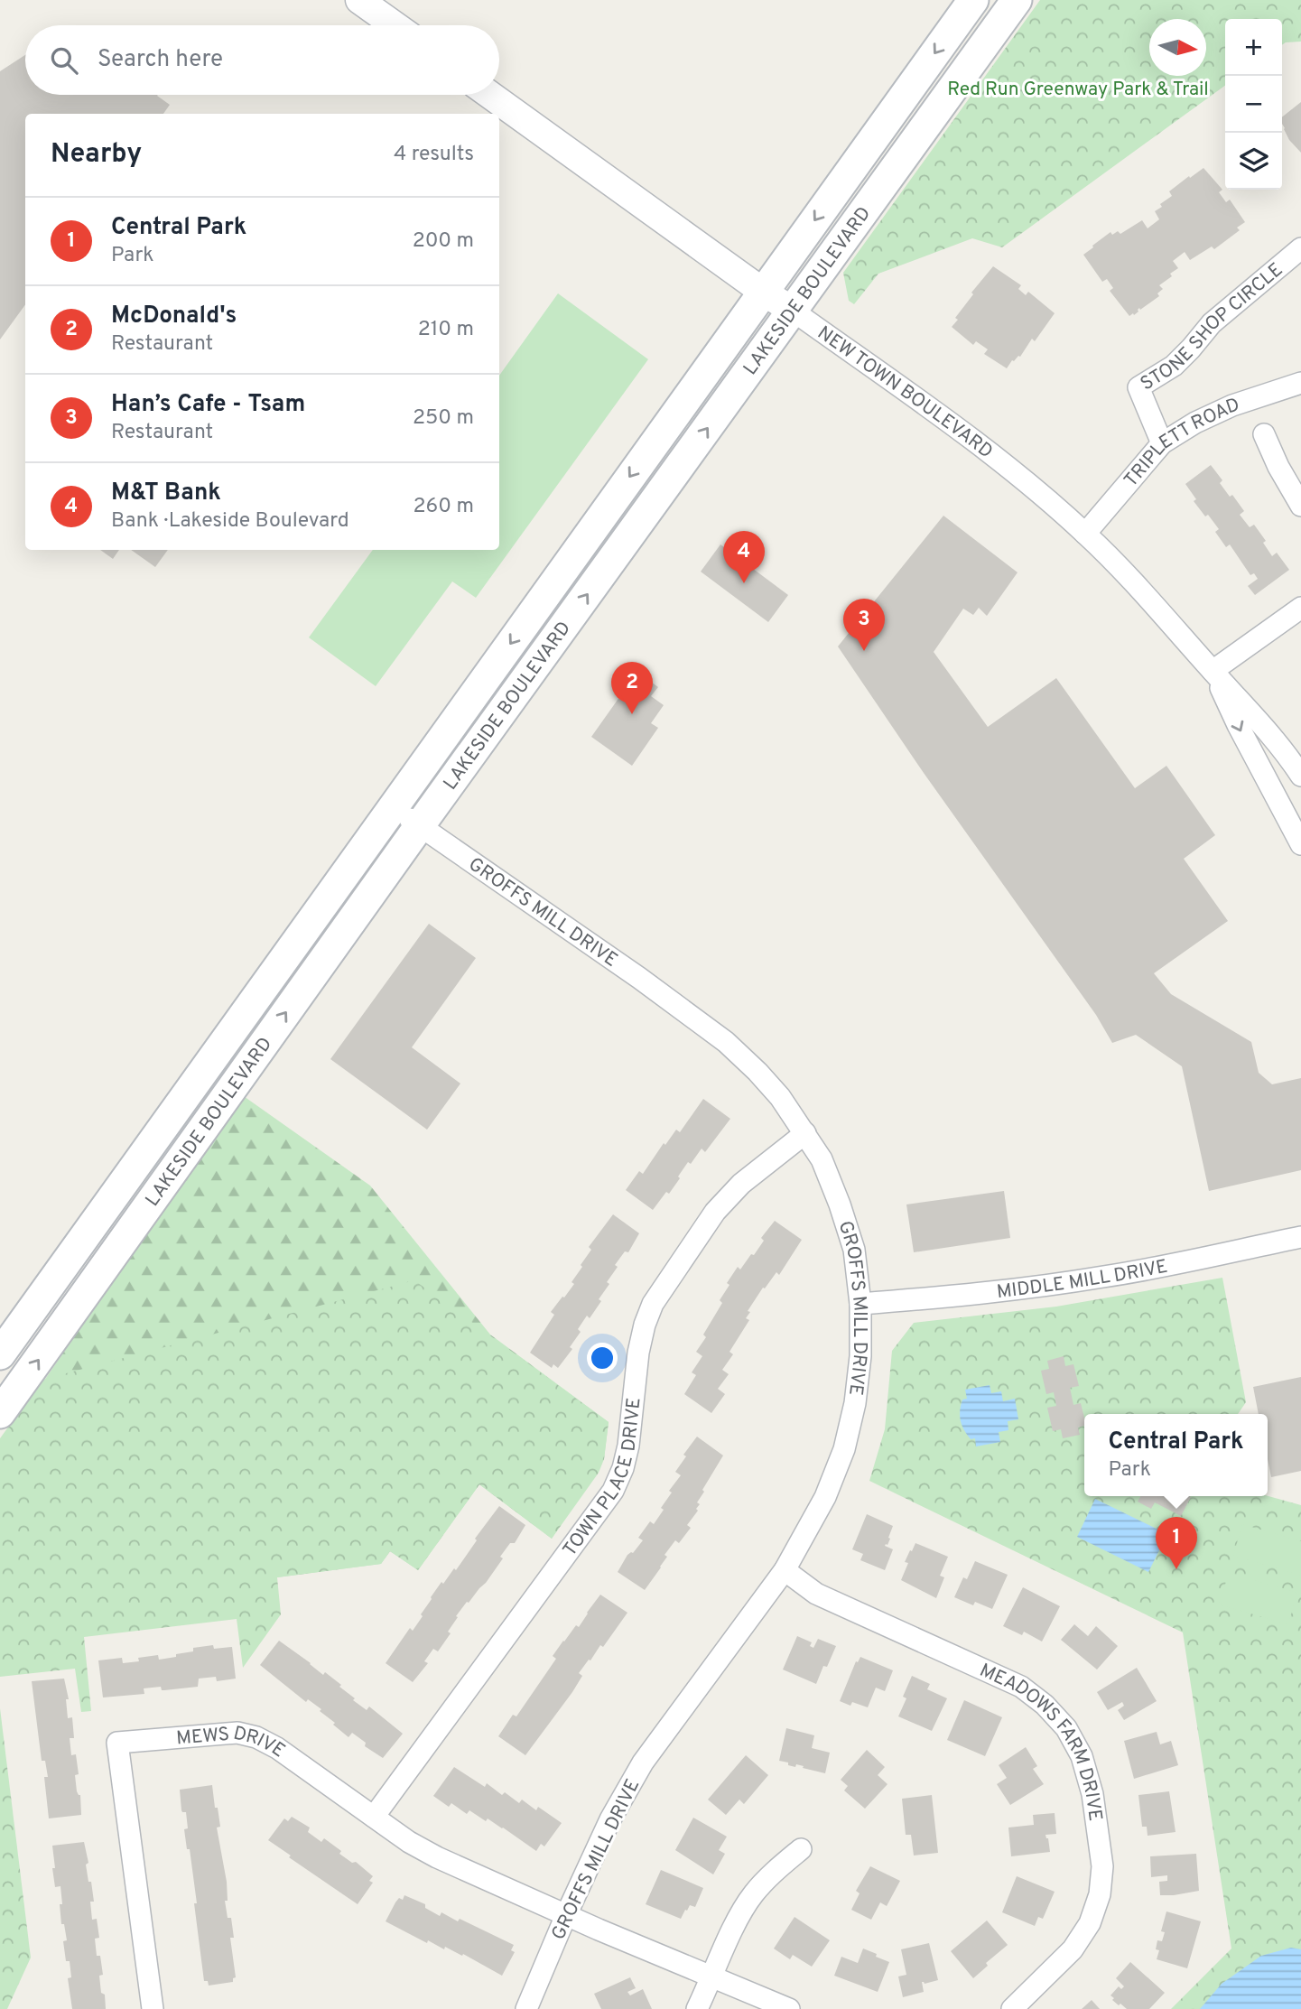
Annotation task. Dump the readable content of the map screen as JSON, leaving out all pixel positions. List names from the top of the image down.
{
  "streets": {
    "main road": ["LAKESIDE BOULEVARD"],
    "street": [
      "STONE SHOP CIRCLE",
      "NEW TOWN BOULEVARD",
      "TRIPLETT ROAD",
      "GROFFS MILL DRIVE",
      "MIDDLE MILL DRIVE",
      "TOWN PLACE DRIVE",
      "MEADOWS FARM DRIVE",
      "MEWS DRIVE"
    ]
  },
  "crossings": [
    ["LAKESIDE BOULEVARD", "NEW TOWN BOULEVARD"],
    ["LAKESIDE BOULEVARD", "GROFFS MILL DRIVE"],
    ["STONE SHOP CIRCLE", "TRIPLETT ROAD"],
    ["NEW TOWN BOULEVARD", "TRIPLETT ROAD"],
    ["GROFFS MILL DRIVE", "MIDDLE MILL DRIVE"],
    ["GROFFS MILL DRIVE", "TOWN PLACE DRIVE"],
    ["GROFFS MILL DRIVE", "MEADOWS FARM DRIVE"],
    ["GROFFS MILL DRIVE", "MEWS DRIVE"],
    ["TOWN PLACE DRIVE", "MEWS DRIVE"]
  ],
  "parks": ["Red Run Greenway Park & Trail"],
  "north": "right",
  "page": {
    "map_buttons": ["+", "−"],
    "search": "Search here",
    "heading": ["Nearby", "4 results"],
    "list": [
      {
        "mark": "1",
        "name": "Central Park",
        "note": "Park",
        "value": "200 m"
      },
      {
        "mark": "2",
        "name": "McDonald's",
        "note": "Restaurant",
        "value": "210 m"
      },
      {
        "mark": "3",
        "name": "Han’s Cafe - Tsam",
        "note": "Restaurant",
        "value": "250 m"
      },
      {
        "mark": "4",
        "name": "M&T Bank",
        "note": "Bank · Lakeside Boulevard",
        "value": "260 m"
      }
    ],
    "pins": [
      "4",
      "3",
      "2",
      "1"
    ],
    "popup": ["Central Park", "Park"]
  }
}
